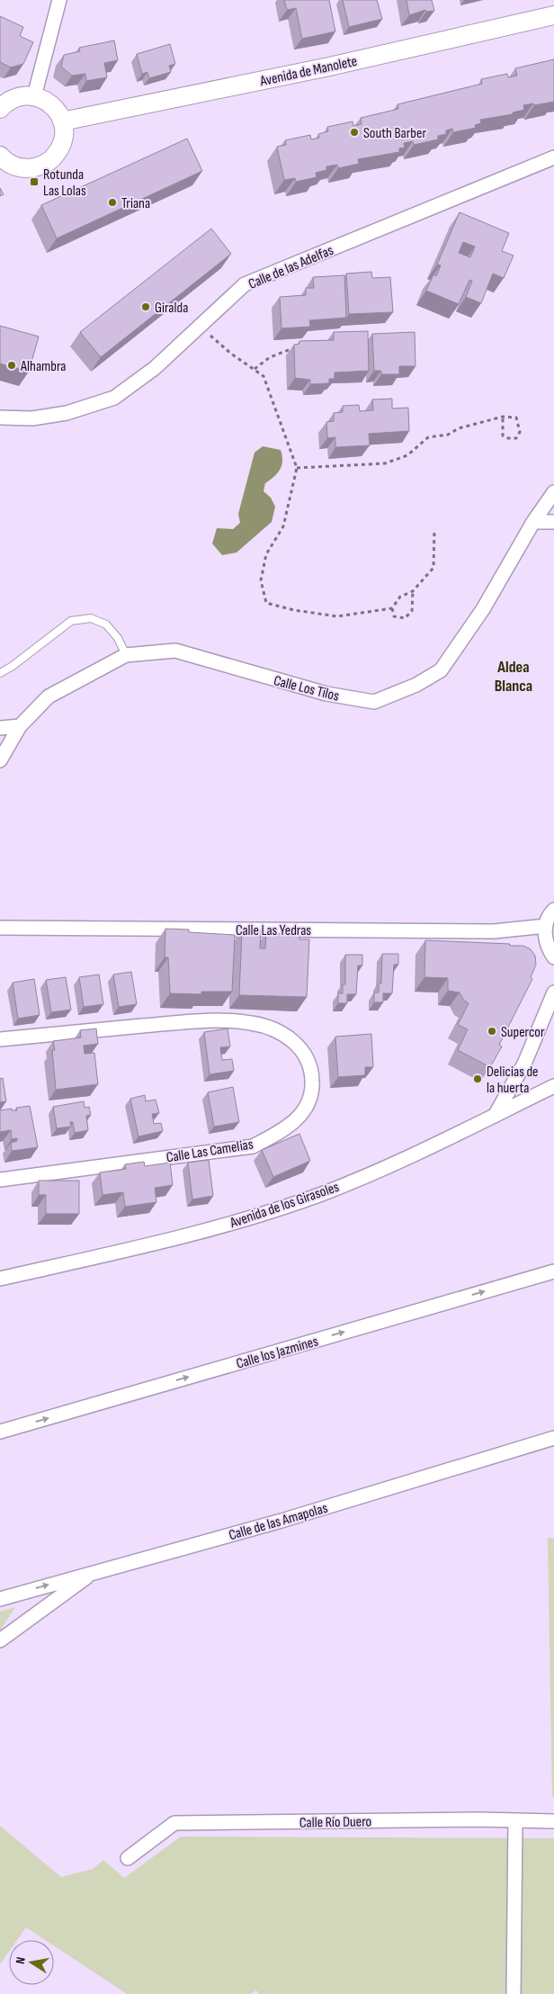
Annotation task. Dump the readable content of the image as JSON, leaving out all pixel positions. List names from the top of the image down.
{
  "streets": {
    "street": [
      "Avenida de Manolete",
      "Calle de las Adelfas",
      "Calle Los Tilos",
      "Calle Las Yedras",
      "Calle Las Camelias",
      "Avenida de los Girasoles",
      "Calle los Jazmines",
      "Calle de las Amapolas",
      "Calle Río Duero"
    ]
  },
  "one_way": ["Calle los Jazmines"],
  "districts": ["Aldea Blanca"],
  "places": {
    "other": [
      "South Barber",
      "Triana",
      "Giralda",
      "Alhambra",
      "Supercor",
      "Delicias de la huerta"
    ],
    "transit": ["Rotunda Las Lolas"]
  },
  "north": "left"
}
